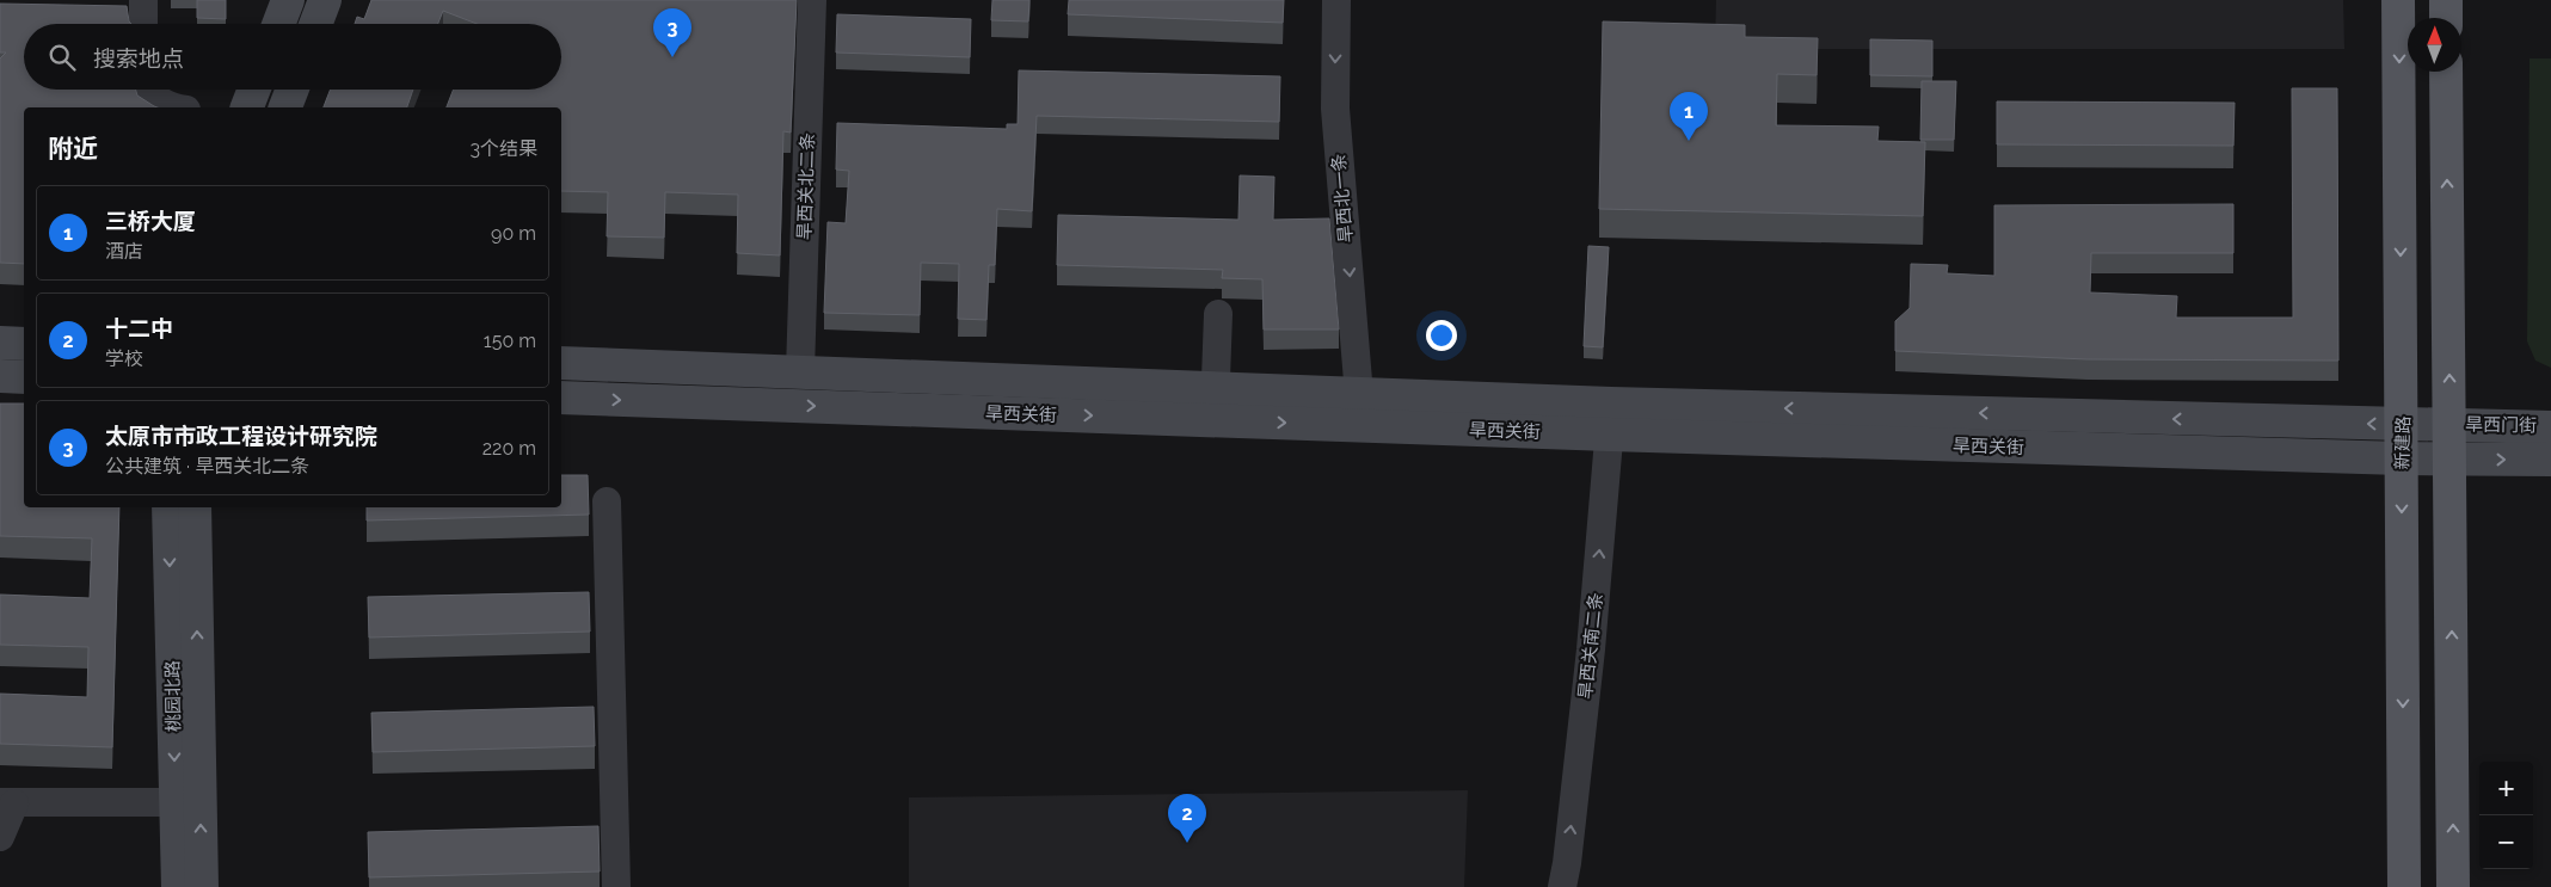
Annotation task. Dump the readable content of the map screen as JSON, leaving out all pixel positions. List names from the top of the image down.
{
  "streets": {
    "main road": [
      "旱西关街",
      "旱西门街",
      "新建路",
      "桃园北路"
    ],
    "street": ["旱西关北二条", "旱西北一条", "旱西关南二条"]
  },
  "crossings": [
    ["旱西关北二条", "旱西关街"],
    ["旱西北一条", "旱西关街"],
    ["旱西关街", "旱西门街"],
    ["旱西关街", "新建路"],
    ["旱西关街", "旱西关南二条"]
  ],
  "one_way": ["旱西北一条", "旱西关南二条"],
  "north": "top",
  "page": {
    "pins": ["3", "1", "2"],
    "search": "搜索地点",
    "heading": ["附近", "3个结果"],
    "list": [
      {
        "mark": "1",
        "name": "三桥大厦",
        "note": "酒店",
        "value": "90 m"
      },
      {
        "mark": "2",
        "name": "十二中",
        "note": "学校",
        "value": "150 m"
      },
      {
        "mark": "3",
        "name": "太原市市政工程设计研究院",
        "note": "公共建筑 · 旱西关北二条",
        "value": "220 m"
      }
    ],
    "map_buttons": ["+", "−"]
  }
}
